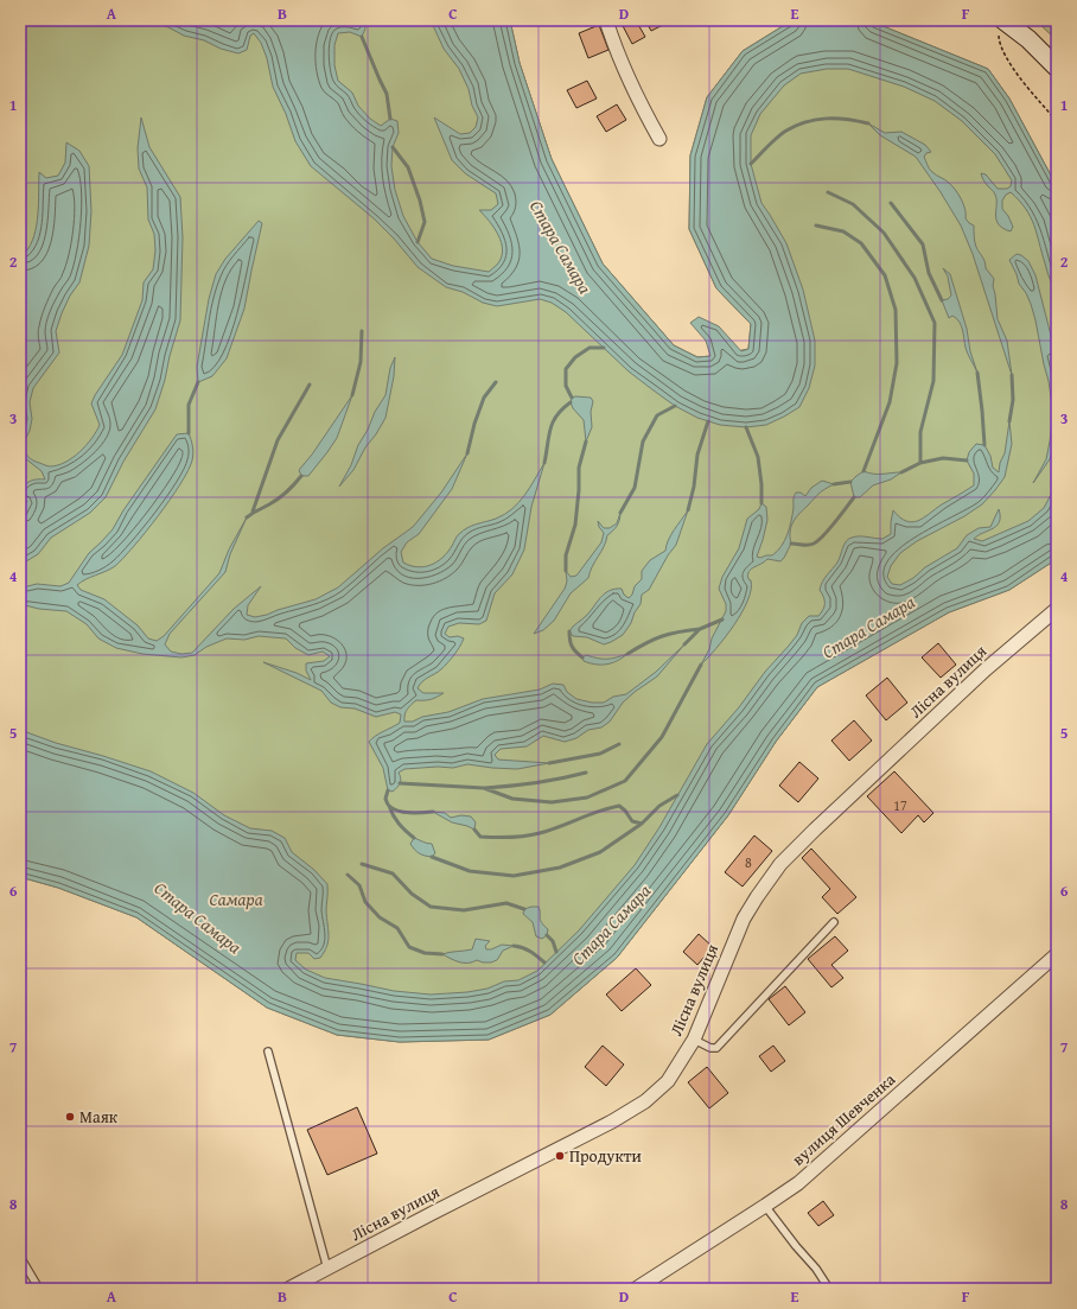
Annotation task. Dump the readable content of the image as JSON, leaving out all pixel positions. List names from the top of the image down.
{
  "streets": {
    "street": ["Лісна вулиця", "вулиця Шевченка"]
  },
  "water": ["Стара Самара", "Самара"],
  "places": ["Маяк", "Продукти"],
  "house_numbers": ["17", "8"],
  "grid": {
    "columns": [
      "A",
      "B",
      "C",
      "D",
      "E",
      "F"
    ],
    "rows": [
      "1",
      "2",
      "3",
      "4",
      "5",
      "6",
      "7",
      "8"
    ]
  }
}
